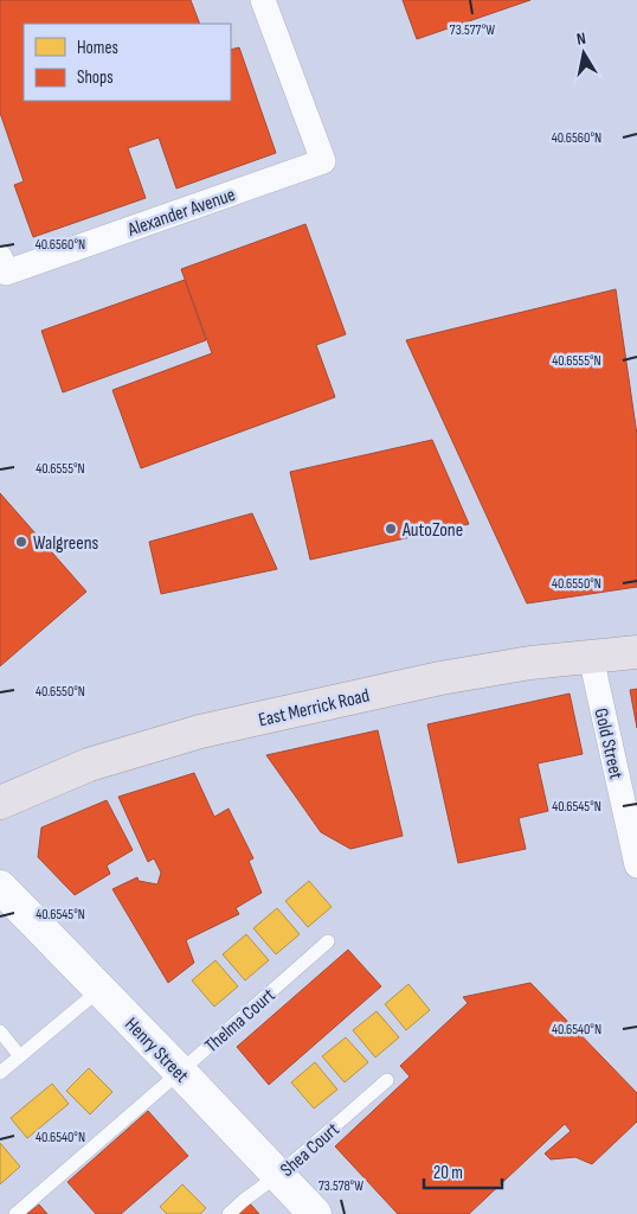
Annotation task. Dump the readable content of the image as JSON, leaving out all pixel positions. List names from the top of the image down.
{
  "streets": {
    "main road": ["East Merrick Road", "Henry Street"],
    "street": ["Alexander Avenue", "Gold Street"],
    "lane": ["Thelma Court", "Shea Court"]
  },
  "crossings": [
    ["East Merrick Road", "Gold Street"],
    ["Thelma Court", "Henry Street"],
    ["Henry Street", "Shea Court"]
  ],
  "places": ["AutoZone", "Walgreens"],
  "legend": ["Homes", "Shops"],
  "scale_bar": "20 m",
  "north": "top",
  "coordinates": [
    "73.577°W",
    "40.6560°N",
    "40.6555°N",
    "40.6550°N",
    "40.6545°N",
    "40.6540°N",
    "73.578°W"
  ]
}
